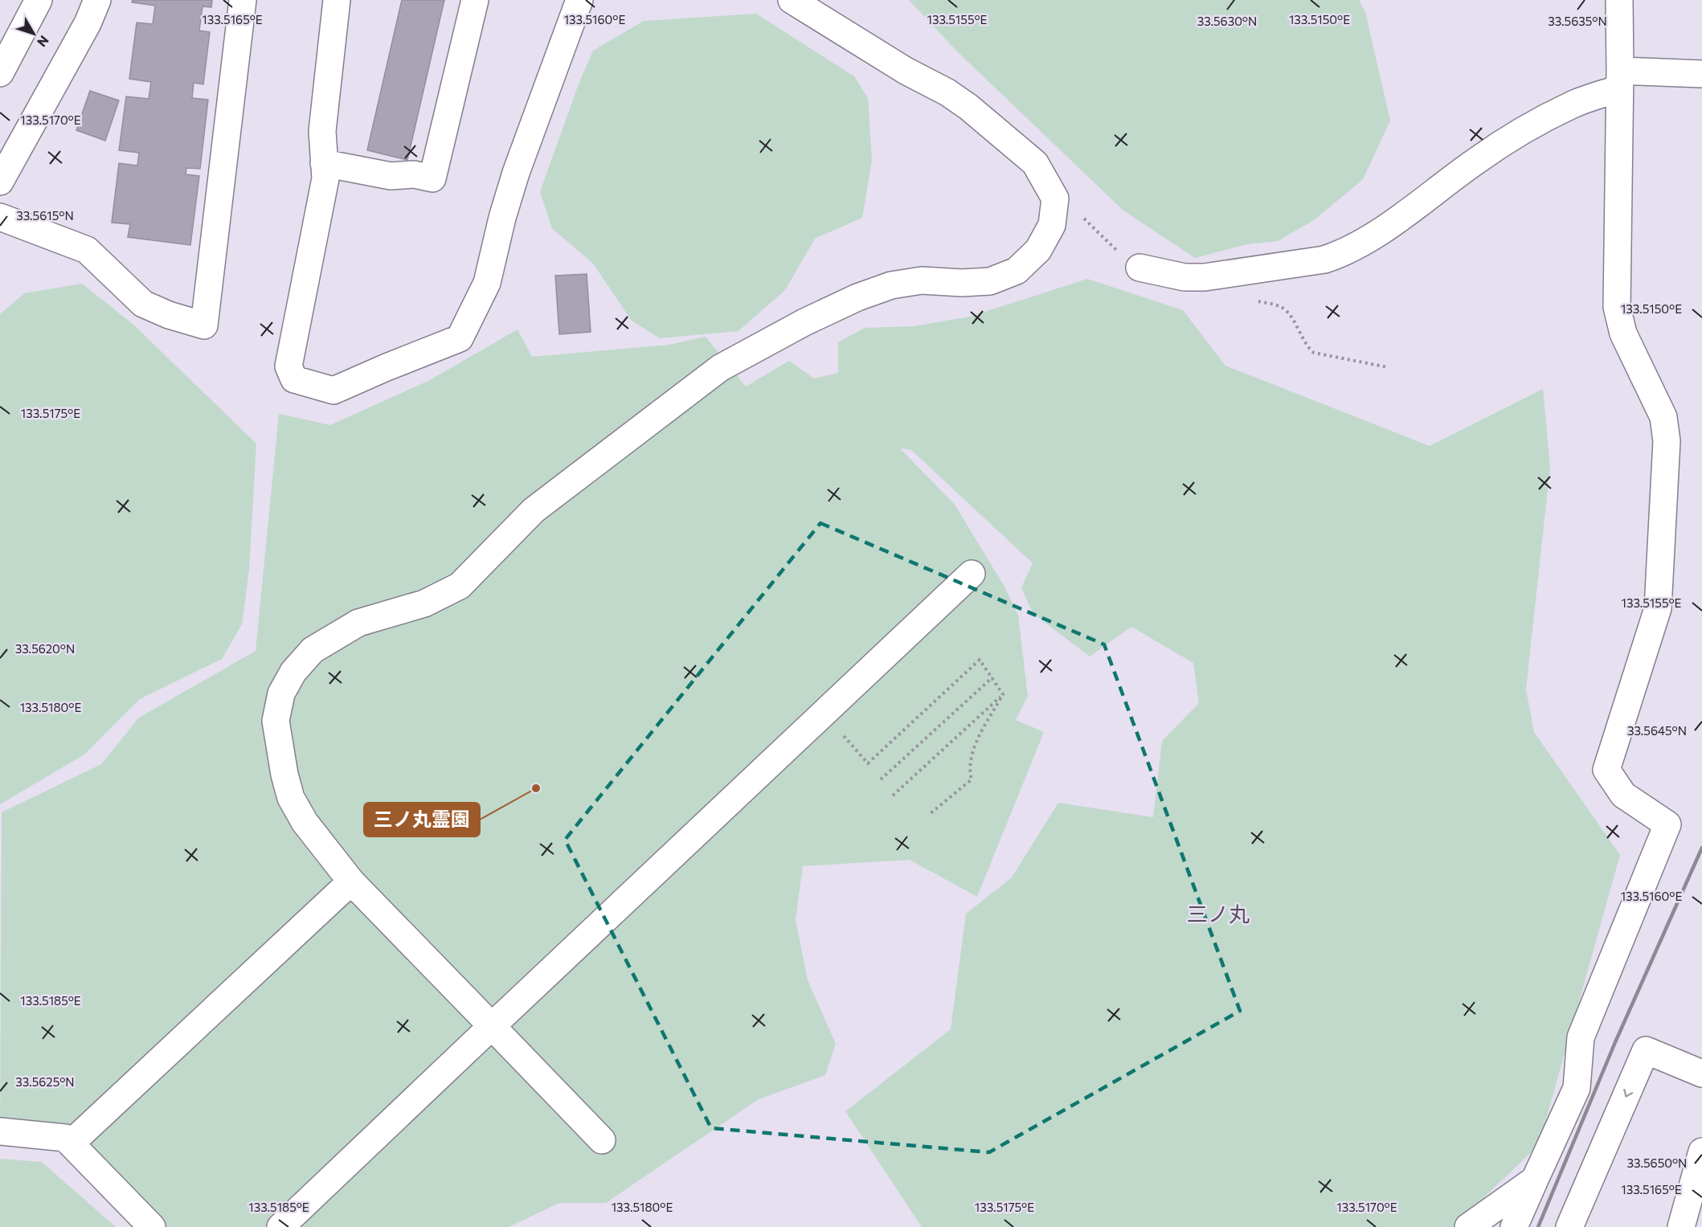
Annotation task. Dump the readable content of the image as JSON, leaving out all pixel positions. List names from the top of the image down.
{
  "districts": ["三ノ丸"],
  "places": ["三ノ丸霊園"],
  "north": "bottom right",
  "coordinates": [
    "133.5165°E",
    "133.5160°E",
    "133.5155°E",
    "133.5150°E",
    "33.5630°N",
    "33.5635°N",
    "133.5170°E",
    "33.5615°N",
    "133.5175°E",
    "33.5620°N",
    "133.5180°E",
    "33.5645°N",
    "133.5185°E",
    "33.5625°N",
    "33.5650°N"
  ]
}
